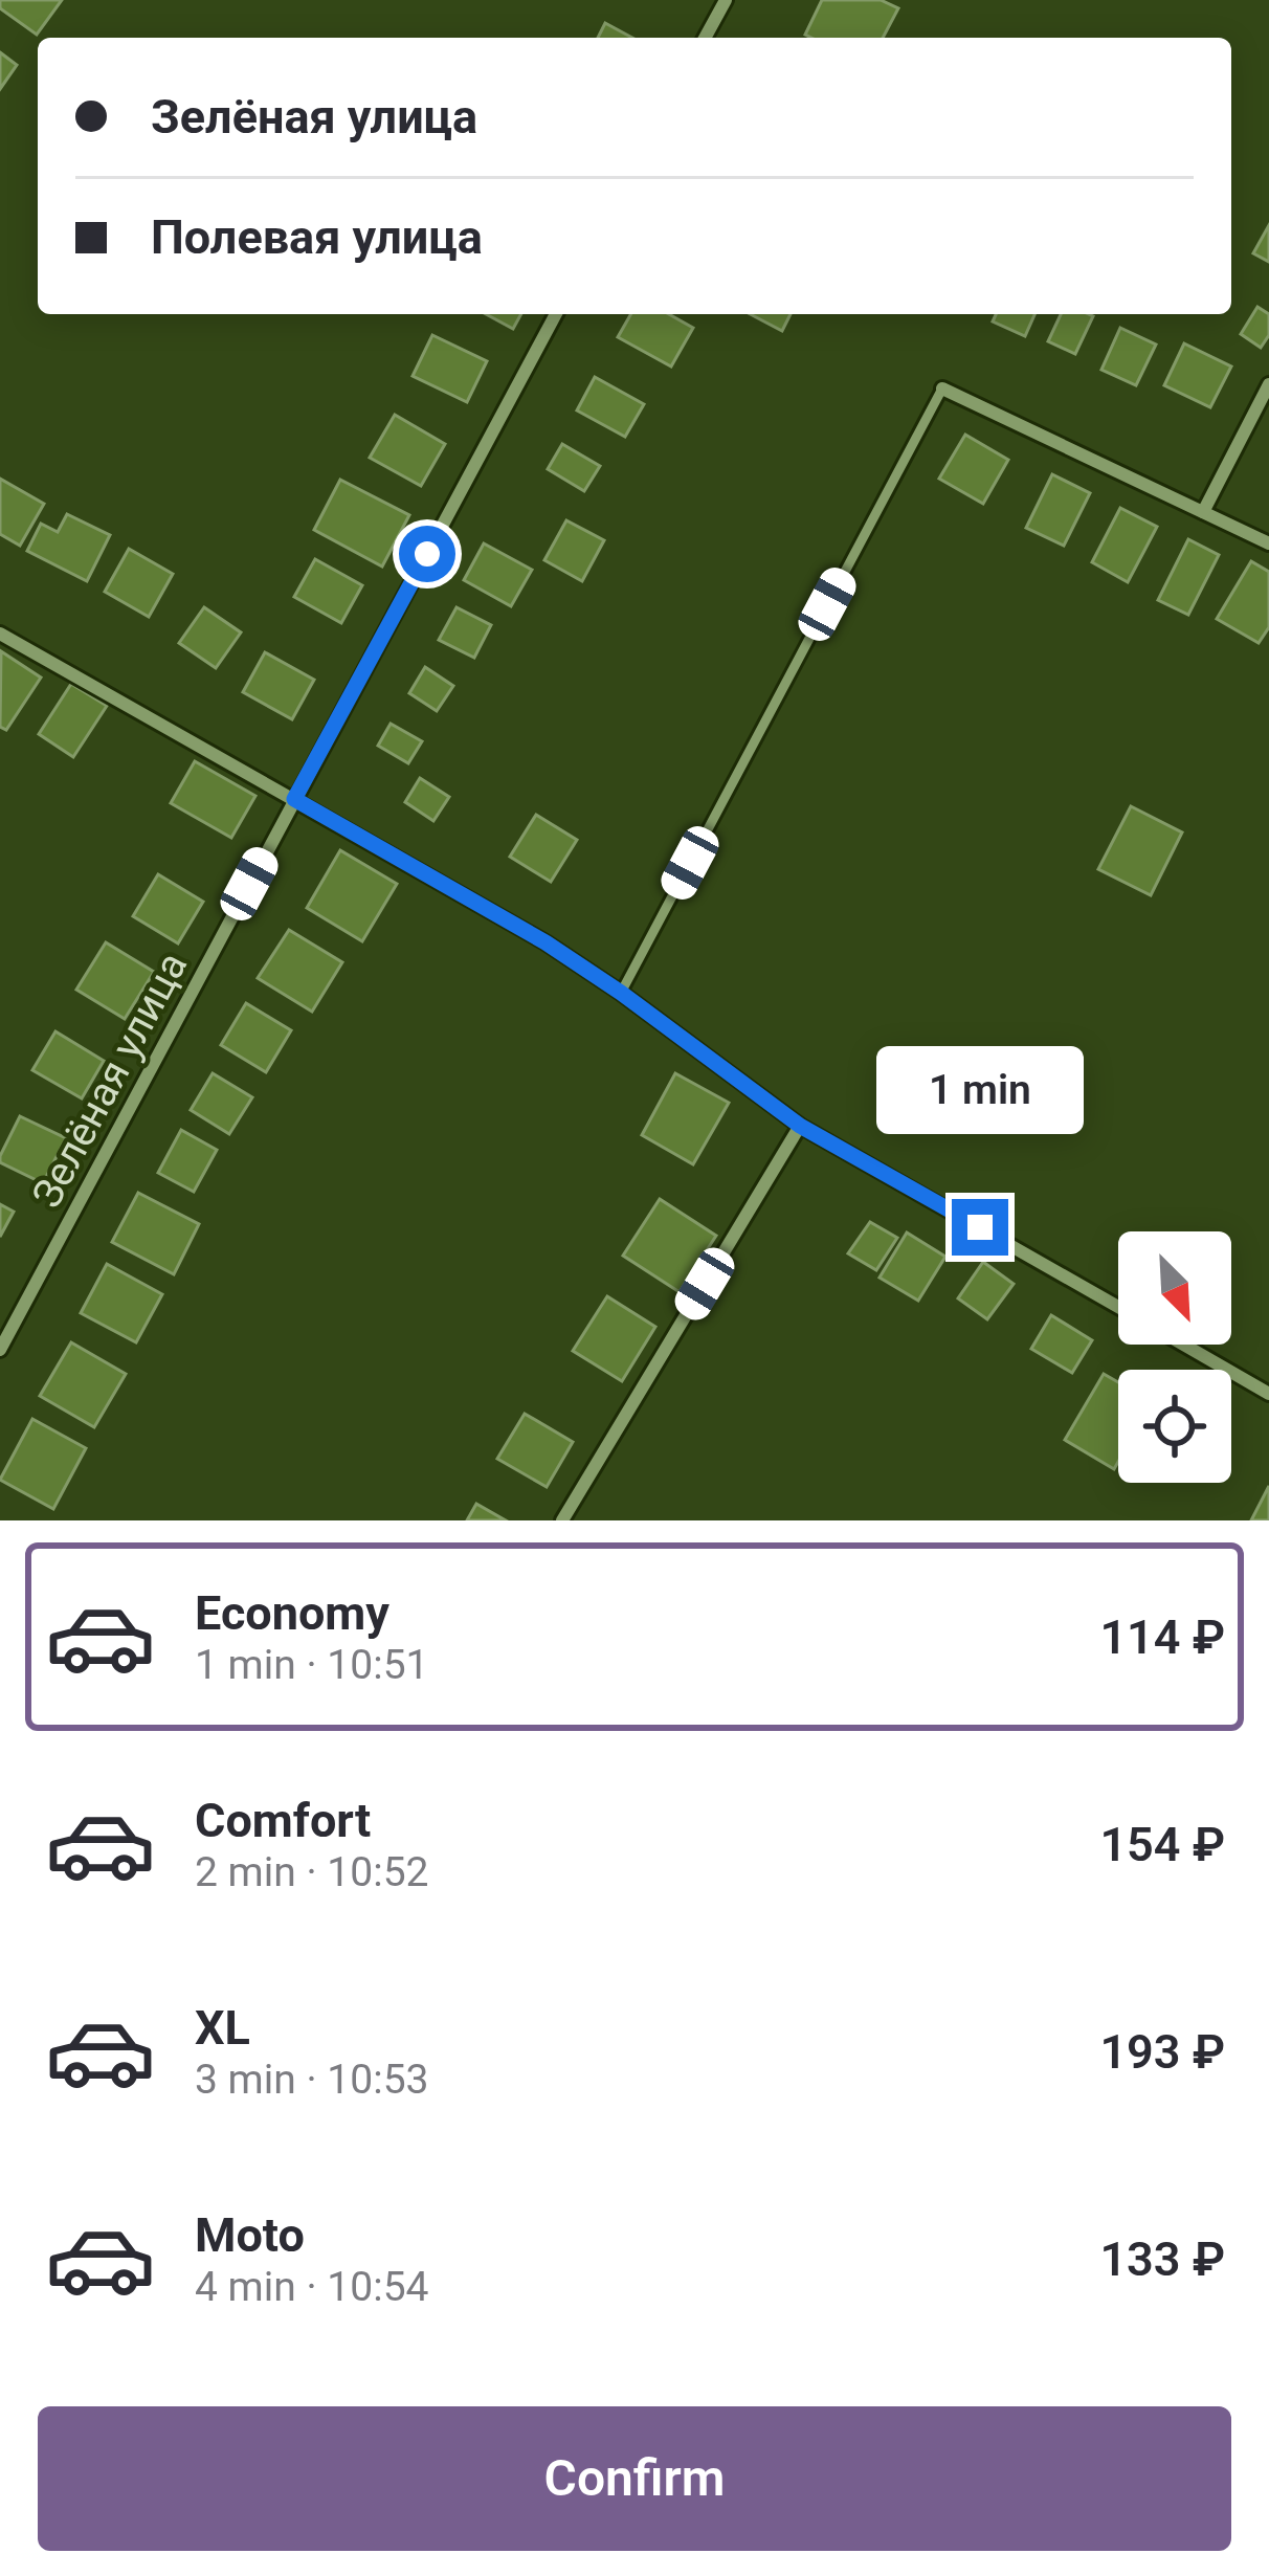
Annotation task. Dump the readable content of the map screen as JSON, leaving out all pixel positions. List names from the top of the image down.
{
  "streets": {
    "street": ["Зелёная улица"]
  },
  "north": "bottom right",
  "page": {
    "banner": ["Зелёная улица", "Полевая улица"],
    "bubble": "1 min",
    "list": [
      {
        "name": "Economy",
        "note": "1 min · 10:51",
        "value": "114 ₽"
      },
      {
        "name": "Comfort",
        "note": "2 min · 10:52",
        "value": "154 ₽"
      },
      {
        "name": "XL",
        "note": "3 min · 10:53",
        "value": "193 ₽"
      },
      {
        "name": "Moto",
        "note": "4 min · 10:54",
        "value": "133 ₽"
      }
    ],
    "buttons": "Confirm"
  }
}
